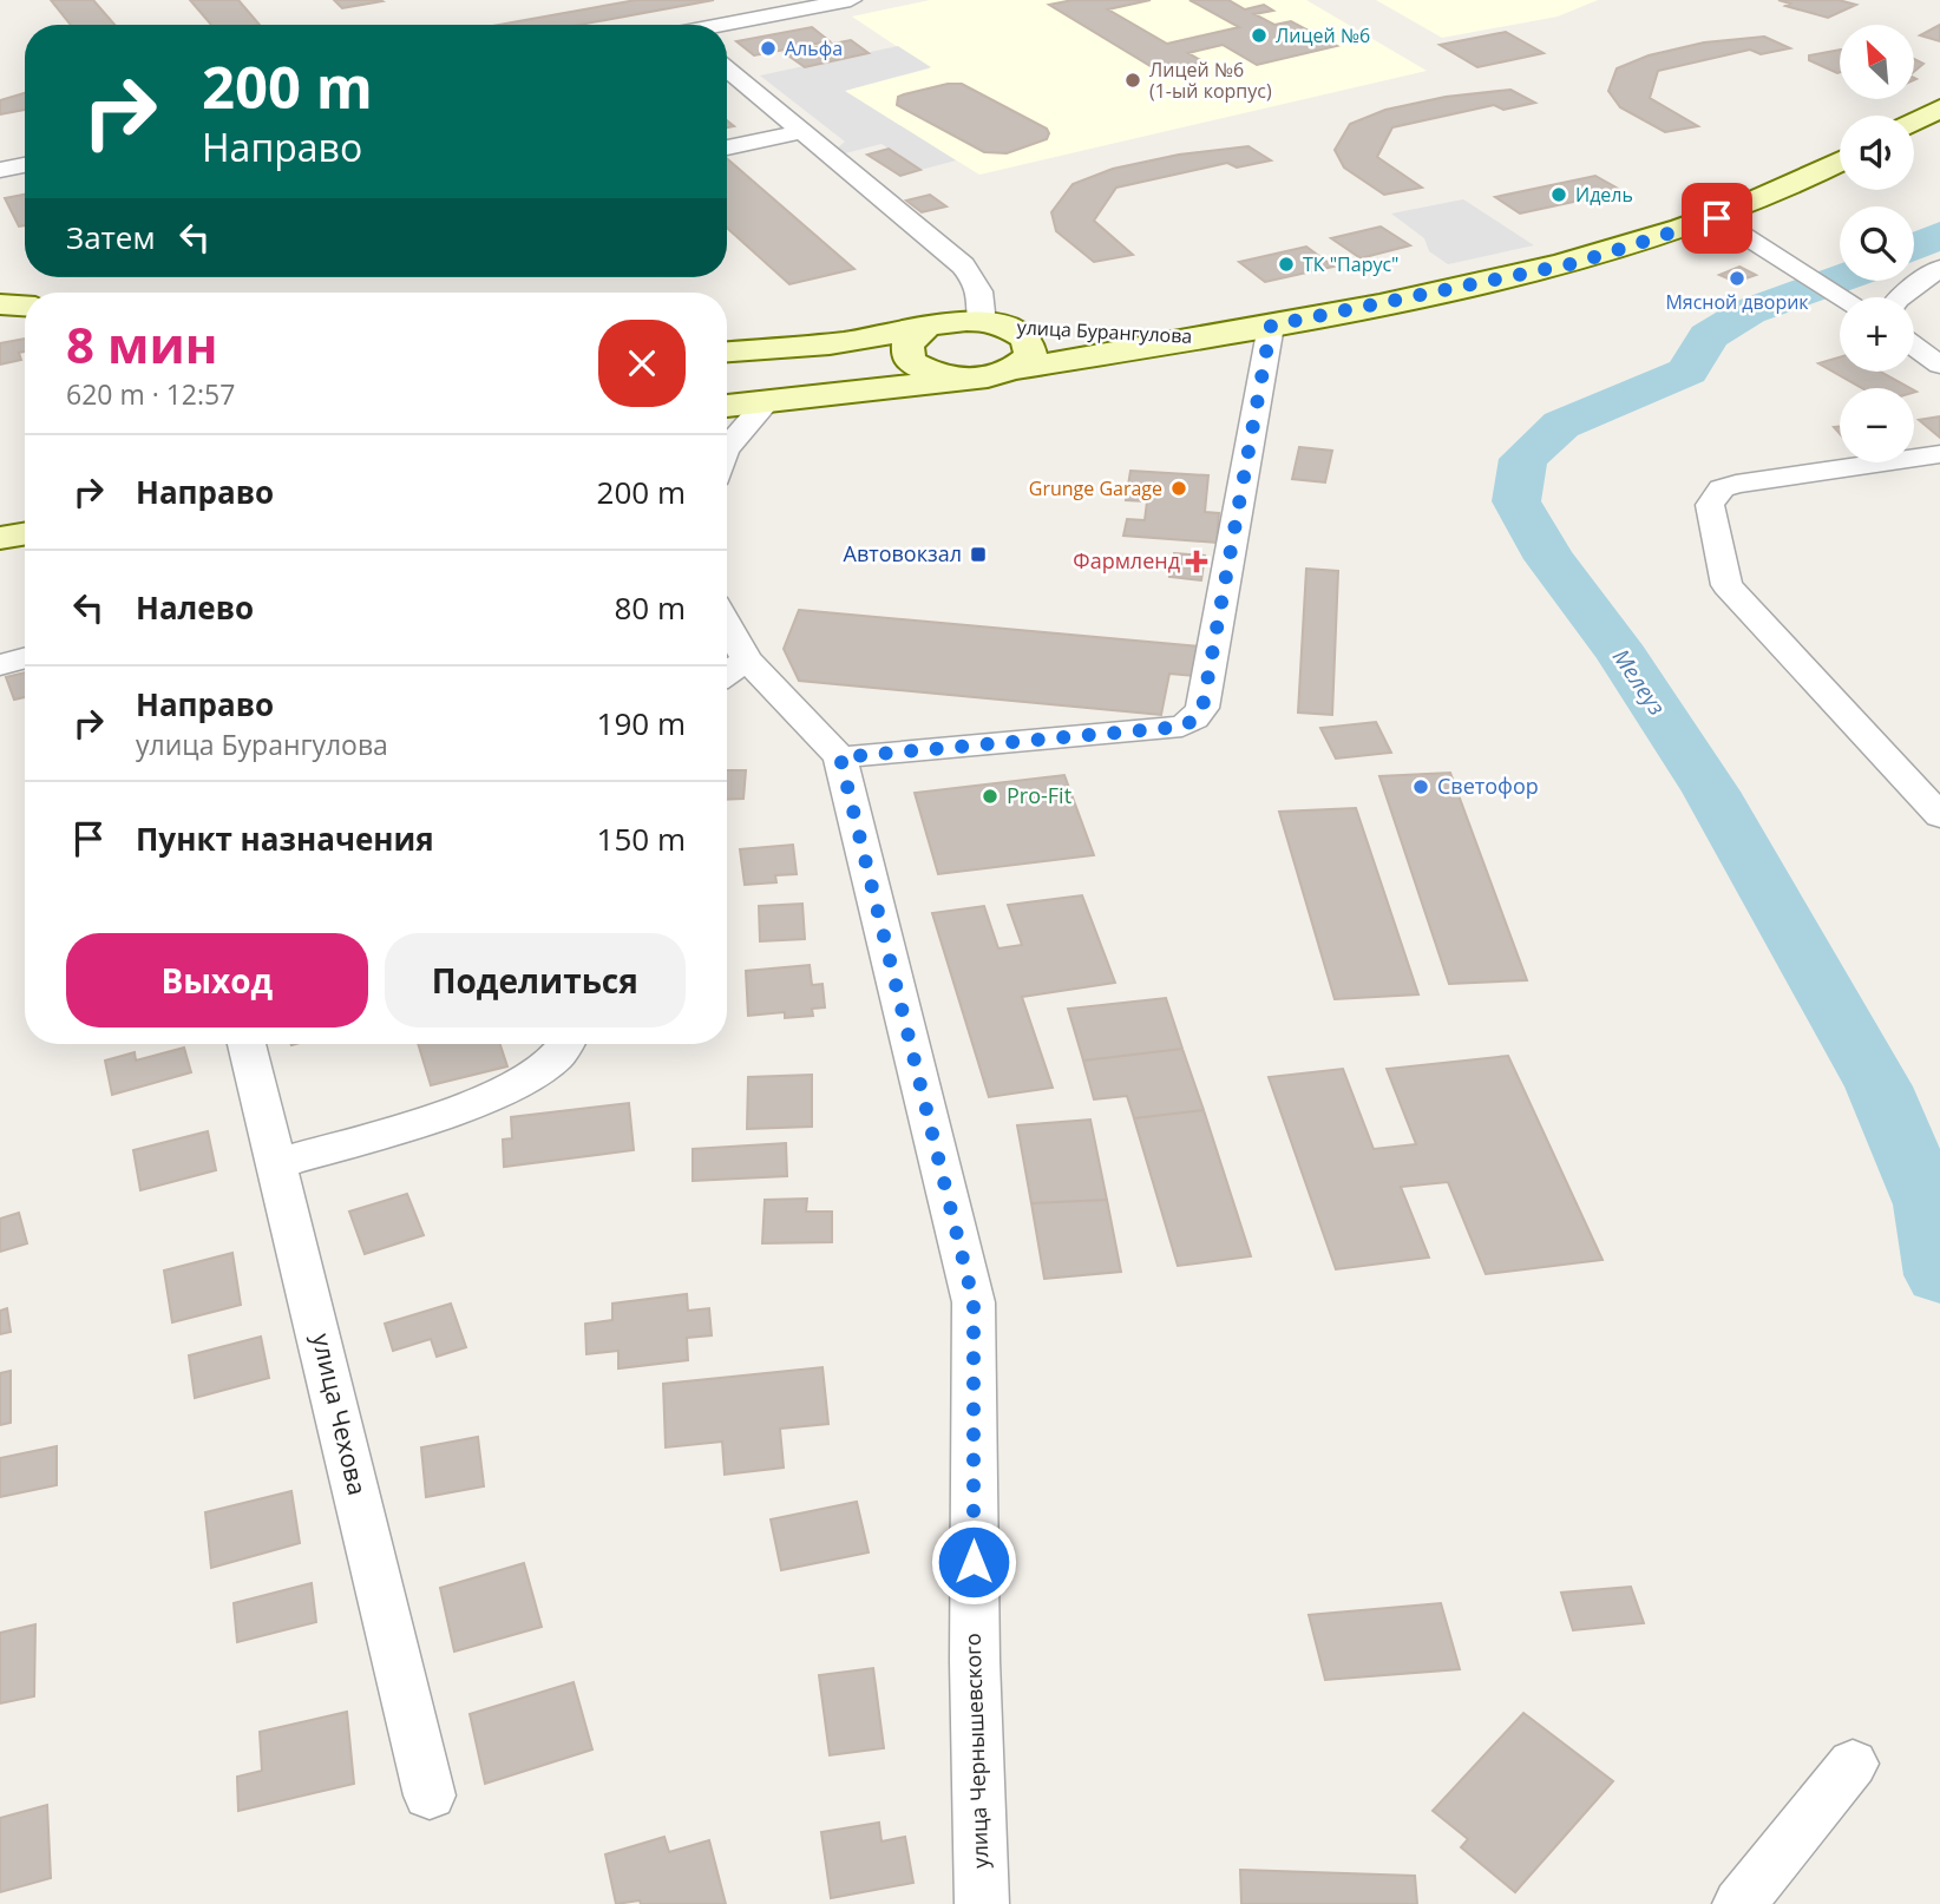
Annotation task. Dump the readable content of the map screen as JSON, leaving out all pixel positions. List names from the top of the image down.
{
  "streets": {
    "main road": ["улица Бурангулова"],
    "street": ["улица Чехова", "улица Чернышевского"]
  },
  "water": ["Мелеуз"],
  "places": {
    "other": [
      "Лицей №6",
      "Альфа",
      "Лицей №6 (1-ый корпус)",
      "Идель",
      "ТК \"Парус\"",
      "Мясной дворик",
      "Grunge Garage",
      "Светофор",
      "Pro-Fit"
    ],
    "transit": ["Автовокзал"],
    "health": ["Фармленд"]
  },
  "north": "top left",
  "page": {
    "map_buttons": ["+", "−"],
    "turn": ["200 m", "Направо"],
    "then": "Затем",
    "heading": ["8 мин", "620 m · 12:57"],
    "list": [
      {
        "name": "Направо",
        "value": "200 m"
      },
      {
        "name": "Налево",
        "value": "80 m"
      },
      {
        "name": "Направо",
        "note": "улица Бурангулова",
        "value": "190 m"
      },
      {
        "name": "Пункт назначения",
        "value": "150 m"
      }
    ],
    "buttons": ["Выход", "Поделиться"]
  }
}
